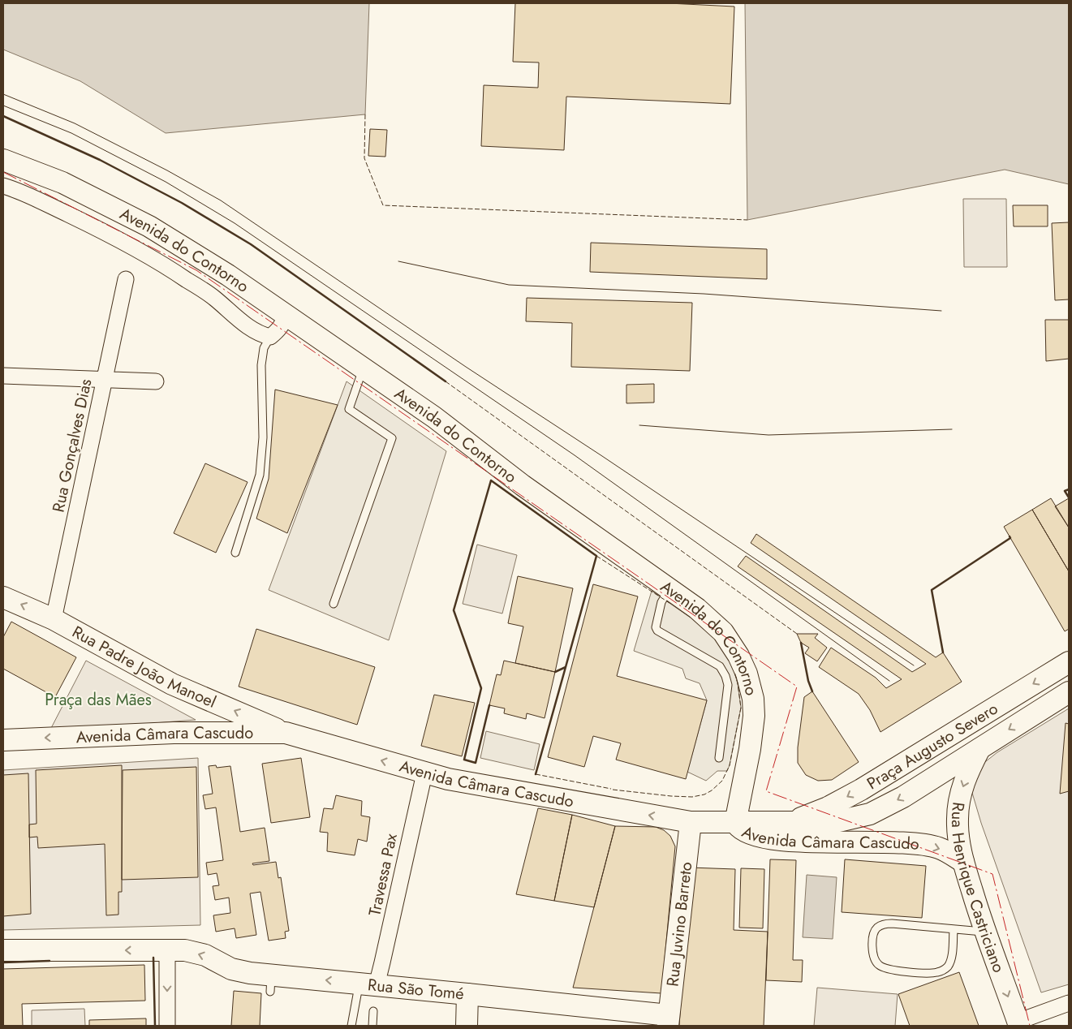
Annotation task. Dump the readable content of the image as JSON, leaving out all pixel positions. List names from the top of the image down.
{
  "streets": {
    "main road": [
      "Avenida do Contorno",
      "Rua Padre João Manoel",
      "Avenida Câmara Cascudo",
      "Praça Augusto Severo",
      "Rua Henrique Castriciano",
      "Rua Juvino Barreto",
      "Rua São Tomé"
    ],
    "street": ["Rua Gonçalves Dias", "Travessa Pax"]
  },
  "crossings": [
    ["Avenida do Contorno", "Avenida Câmara Cascudo"],
    ["Avenida do Contorno", "Praça Augusto Severo"],
    ["Rua Gonçalves Dias", "Rua Padre João Manoel"],
    ["Rua Padre João Manoel", "Avenida Câmara Cascudo"],
    ["Avenida Câmara Cascudo", "Praça Augusto Severo"],
    ["Avenida Câmara Cascudo", "Travessa Pax"],
    ["Avenida Câmara Cascudo", "Rua Henrique Castriciano"],
    ["Avenida Câmara Cascudo", "Rua Juvino Barreto"],
    ["Praça Augusto Severo", "Rua Henrique Castriciano"],
    ["Travessa Pax", "Rua São Tomé"],
    ["Rua Juvino Barreto", "Rua São Tomé"]
  ],
  "one_way": [
    "Rua Padre João Manoel",
    "Praça Augusto Severo",
    "Rua Henrique Castriciano",
    "Rua São Tomé"
  ],
  "parks": ["Praça das Mães"]
}
